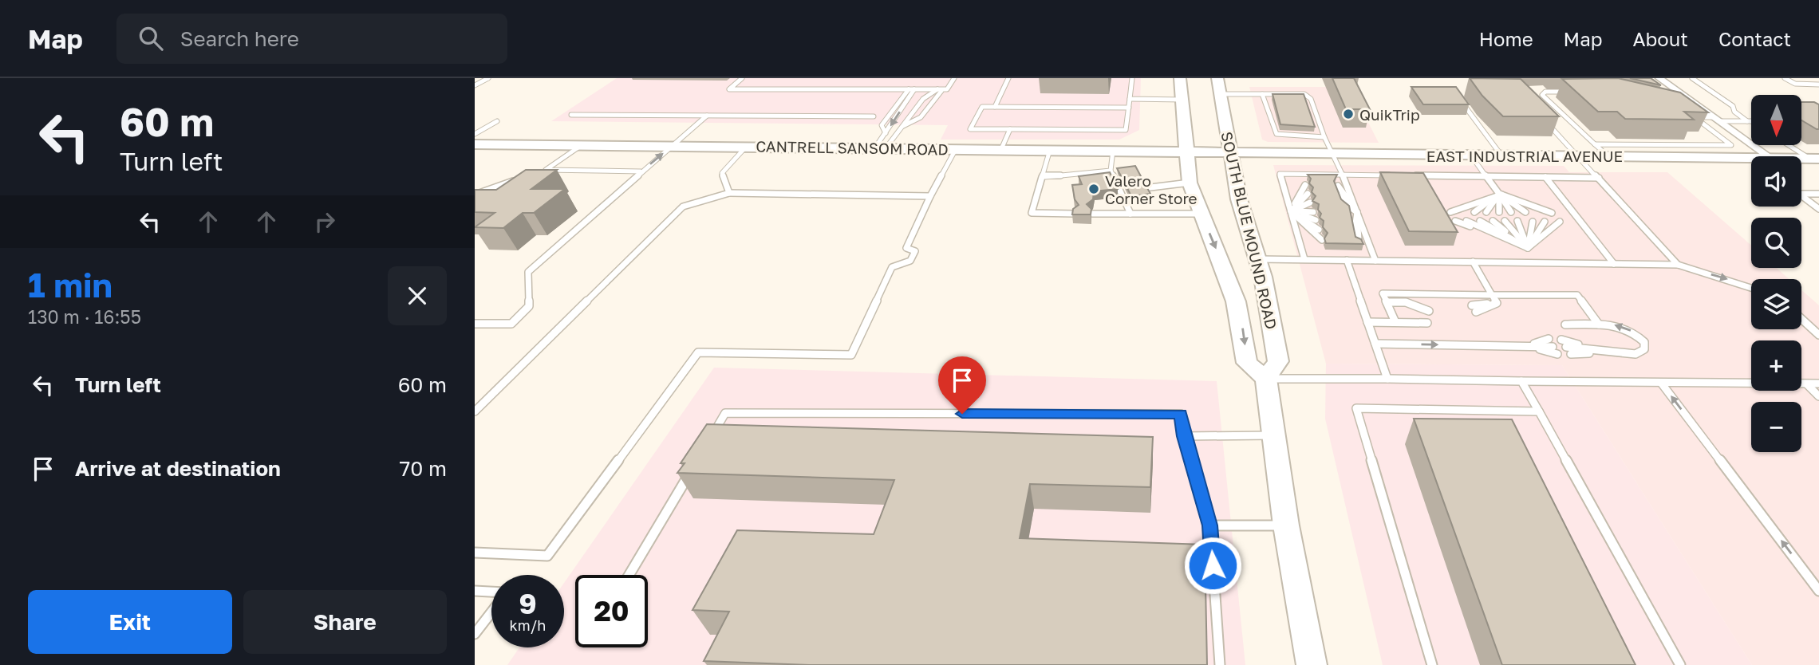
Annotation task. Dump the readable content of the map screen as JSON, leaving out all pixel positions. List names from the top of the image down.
{
  "streets": {
    "main road": ["CANTRELL SANSOM ROAD", "EAST INDUSTRIAL AVENUE", "SOUTH BLUE MOUND ROAD"]
  },
  "crossings": [
    ["CANTRELL SANSOM ROAD", "EAST INDUSTRIAL AVENUE"],
    ["CANTRELL SANSOM ROAD", "SOUTH BLUE MOUND ROAD"],
    ["EAST INDUSTRIAL AVENUE", "SOUTH BLUE MOUND ROAD"]
  ],
  "places": ["QuikTrip", "Valero Corner Store"],
  "north": "bottom",
  "page": {
    "header": "Map",
    "search": "Search here",
    "nav": [
      "Home",
      "Map",
      "About",
      "Contact"
    ],
    "turn": ["60 m", "Turn left"],
    "map_buttons": ["+", "−"],
    "heading": ["1 min", "130 m · 16:55"],
    "list": [
      {
        "name": "Turn left",
        "value": "60 m"
      },
      {
        "name": "Arrive at destination",
        "value": "70 m"
      }
    ],
    "speed": "9 km/h",
    "limit": "20",
    "buttons": ["Exit", "Share"]
  }
}
